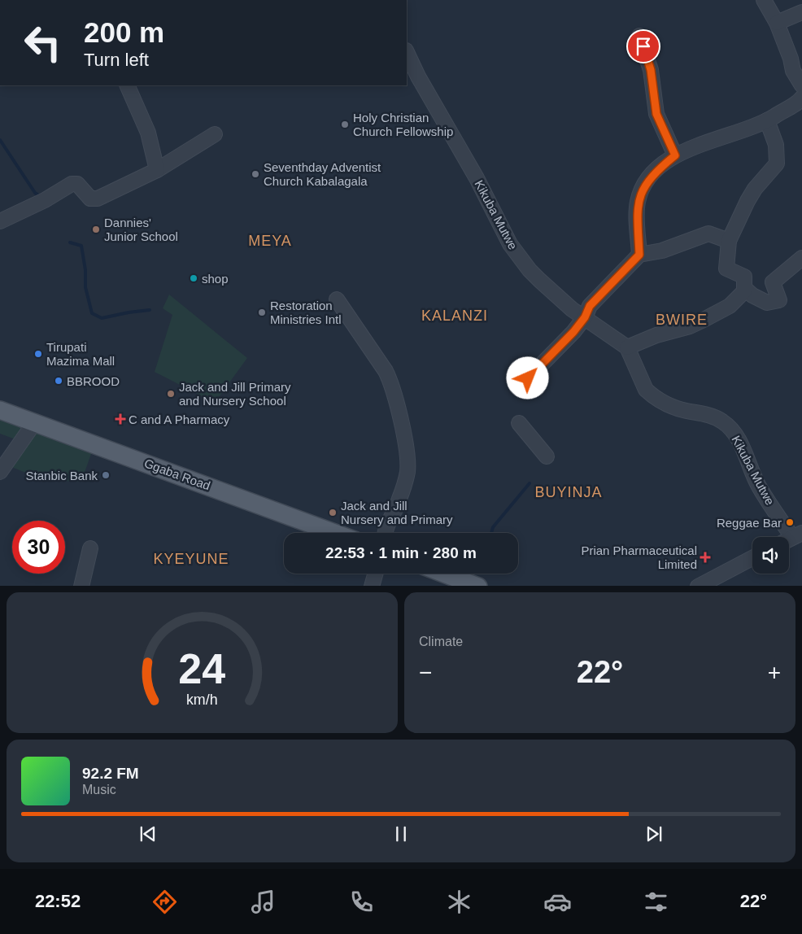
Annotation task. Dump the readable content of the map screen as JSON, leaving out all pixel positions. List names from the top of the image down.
{
  "streets": {
    "main road": ["Ggaba Road"],
    "street": ["Kikuba Mutwe"]
  },
  "districts": [
    "MEYA",
    "KALANZI",
    "BWIRE",
    "BUYINJA",
    "KYEYUNE"
  ],
  "places": {
    "other": [
      "Holy Christian Church Fellowship",
      "Seventhday Adventist Church Kabalagala",
      "Dannies' Junior School",
      "shop",
      "Restoration Ministries Intl",
      "Tirupati Mazima Mall",
      "BBROOD",
      "Jack and Jill Primary and Nursery School",
      "Stanbic Bank",
      "Jack and Jill Nursery and Primary",
      "Reggae Bar"
    ],
    "health": ["C and A Pharmacy", "Prian Pharmaceutical Limited"]
  },
  "page": {
    "turn": ["200 m", "Turn left"],
    "limit": "30",
    "trip": "22:53 · 1 min · 280 m",
    "tile": "Climate",
    "heat": ["−", "22°", "+"],
    "song": ["92.2 FM", "Music"],
    "tabs": ["22:52", "22°"],
    "gauge": ["24", "km/h"]
  }
}
